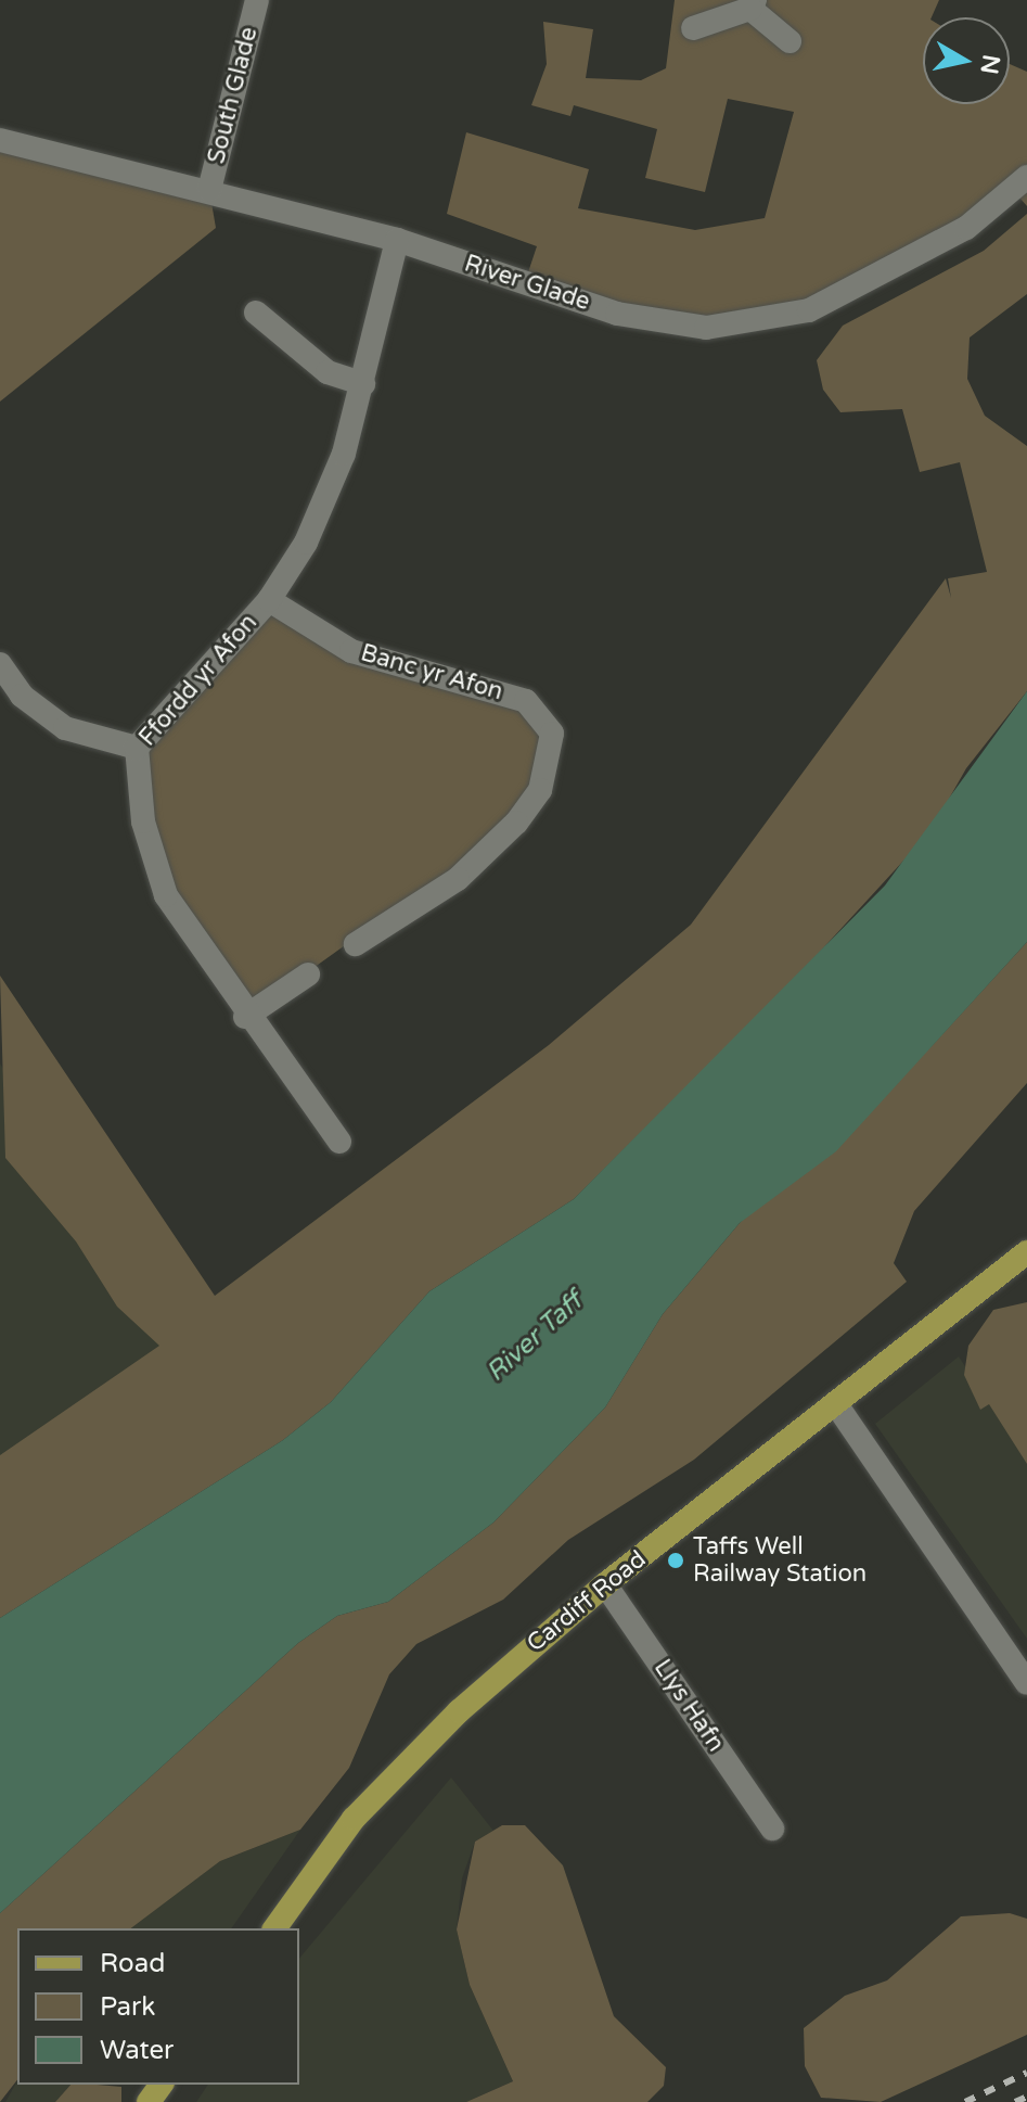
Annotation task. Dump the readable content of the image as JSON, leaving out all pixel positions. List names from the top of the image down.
{
  "streets": {
    "main road": ["Cardiff Road"],
    "street": [
      "South Glade",
      "River Glade",
      "Banc yr Afon",
      "Ffordd yr Afon",
      "Llys Hafn"
    ]
  },
  "crossings": [
    ["South Glade", "River Glade"],
    ["River Glade", "Ffordd yr Afon"],
    ["Banc yr Afon", "Ffordd yr Afon"],
    ["Cardiff Road", "Llys Hafn"]
  ],
  "water": ["River Taff"],
  "places": ["Taffs Well Railway Station"],
  "legend": ["Road", "Park", "Water"],
  "north": "right"
}
